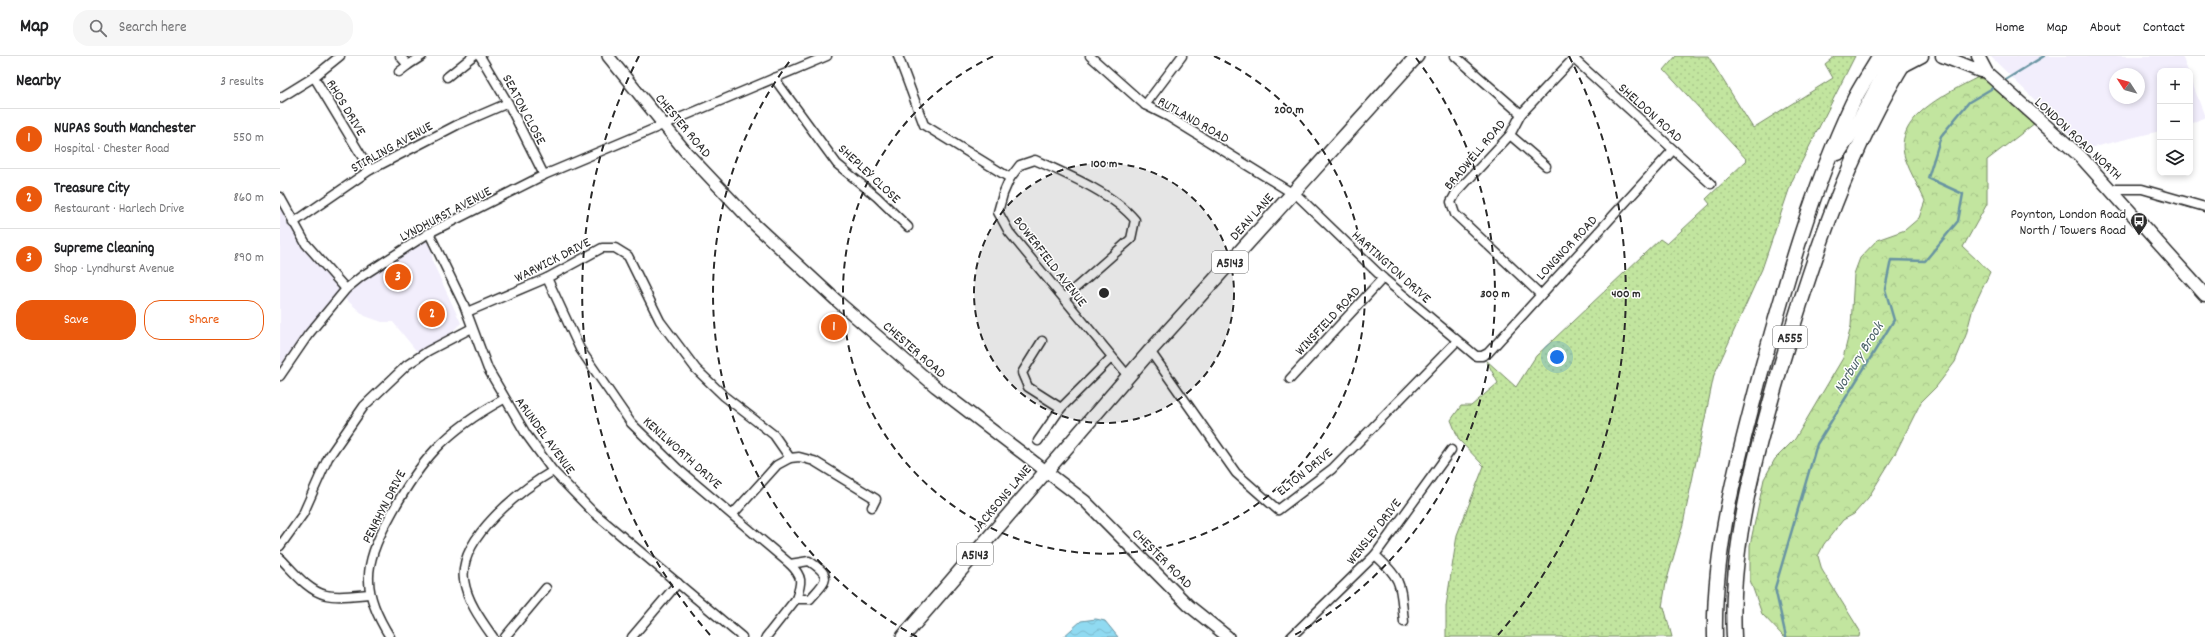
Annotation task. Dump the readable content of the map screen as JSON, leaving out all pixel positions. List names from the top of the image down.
{
  "streets": {
    "highway": ["A555"],
    "main road": [
      "LONDON ROAD NORTH",
      "DEAN LANE",
      "A5143",
      "JACKSONS LANE"
    ],
    "street": [
      "RHOS DRIVE",
      "SEATON CLOSE",
      "SHELDON ROAD",
      "RUTLAND ROAD",
      "CHESTER ROAD",
      "STIRLING AVENUE",
      "BRADWELL ROAD",
      "SHEPLEY CLOSE",
      "LYNDHURST AVENUE",
      "LONGNOR ROAD",
      "WARWICK DRIVE",
      "BOWERFIELD AVENUE",
      "HARTINGTON DRIVE",
      "WINSFIELD ROAD",
      "ARUNDEL AVENUE",
      "KENILWORTH DRIVE",
      "ELTON DRIVE",
      "PENRHYN DRIVE",
      "WENSLEY DRIVE"
    ]
  },
  "crossings": [
    ["RHOS DRIVE", "STIRLING AVENUE"],
    ["SEATON CLOSE", "STIRLING AVENUE"],
    ["SEATON CLOSE", "LYNDHURST AVENUE"],
    ["SHELDON ROAD", "BRADWELL ROAD"],
    ["SHELDON ROAD", "LONGNOR ROAD"],
    ["RUTLAND ROAD", "DEAN LANE"],
    ["RUTLAND ROAD", "HARTINGTON DRIVE"],
    ["CHESTER ROAD", "LYNDHURST AVENUE"],
    ["CHESTER ROAD", "DEAN LANE"],
    ["CHESTER ROAD", "JACKSONS LANE"],
    ["BRADWELL ROAD", "LONGNOR ROAD"],
    ["SHEPLEY CLOSE", "LYNDHURST AVENUE"],
    ["LYNDHURST AVENUE", "ARUNDEL AVENUE"],
    ["DEAN LANE", "BOWERFIELD AVENUE"],
    ["DEAN LANE", "HARTINGTON DRIVE"],
    ["DEAN LANE", "ELTON DRIVE"],
    ["DEAN LANE", "JACKSONS LANE"],
    ["LONGNOR ROAD", "HARTINGTON DRIVE"],
    ["WARWICK DRIVE", "ARUNDEL AVENUE"],
    ["WARWICK DRIVE", "KENILWORTH DRIVE"],
    ["HARTINGTON DRIVE", "WINSFIELD ROAD"],
    ["HARTINGTON DRIVE", "ELTON DRIVE"],
    ["ARUNDEL AVENUE", "PENRHYN DRIVE"]
  ],
  "water": ["Norbury Brook"],
  "places": {
    "bus stop": ["Poynton, London Road North / Towers Road"]
  },
  "north": "top left",
  "page": {
    "header": "Map",
    "search": "Search here",
    "nav": [
      "Home",
      "Map",
      "About",
      "Contact"
    ],
    "heading": ["Nearby", "3 results"],
    "map_buttons": ["+", "−"],
    "list": [
      {
        "mark": "1",
        "name": "NUPAS South Manchester",
        "note": "Hospital · Chester Road",
        "value": "550 m"
      },
      {
        "mark": "2",
        "name": "Treasure City",
        "note": "Restaurant · Harlech Drive",
        "value": "860 m"
      },
      {
        "mark": "3",
        "name": "Supreme Cleaning",
        "note": "Shop · Lyndhurst Avenue",
        "value": "890 m"
      }
    ],
    "pins": ["3", "2", "1"],
    "buttons": ["Save", "Share"]
  },
  "rings": [
    "200 m",
    "100 m",
    "300 m",
    "400 m"
  ]
}
